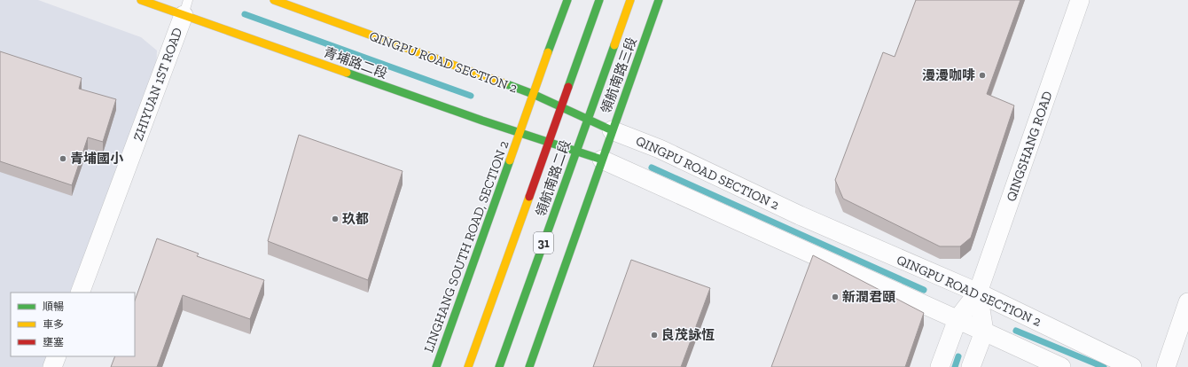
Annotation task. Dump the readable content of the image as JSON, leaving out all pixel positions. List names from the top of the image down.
{
  "streets": {
    "main road": [
      "QINGPU ROAD SECTION 2",
      "青埔路二段",
      "領航南路三段",
      "領航南路二段",
      "31",
      "LINGHANG SOUTH ROAD, SECTION 2"
    ],
    "street": ["ZHIYUAN 1ST ROAD", "QINGSHANG ROAD"]
  },
  "crossings": [
    ["QINGPU ROAD SECTION 2", "領航南路三段"],
    ["QINGPU ROAD SECTION 2", "QINGSHANG ROAD"],
    ["QINGPU ROAD SECTION 2", "領航南路二段"],
    ["QINGPU ROAD SECTION 2", "31"],
    ["QINGPU ROAD SECTION 2", "LINGHANG SOUTH ROAD, SECTION 2"],
    ["青埔路二段", "ZHIYUAN 1ST ROAD"],
    ["青埔路二段", "LINGHANG SOUTH ROAD, SECTION 2"],
    ["領航南路三段", "31"],
    ["領航南路二段", "31"]
  ],
  "places": [
    "漫漫咖啡",
    "青埔國小",
    "玖都",
    "新潤君頤",
    "良茂詠恆"
  ],
  "legend": ["順暢", "車多", "壅塞"]
}
